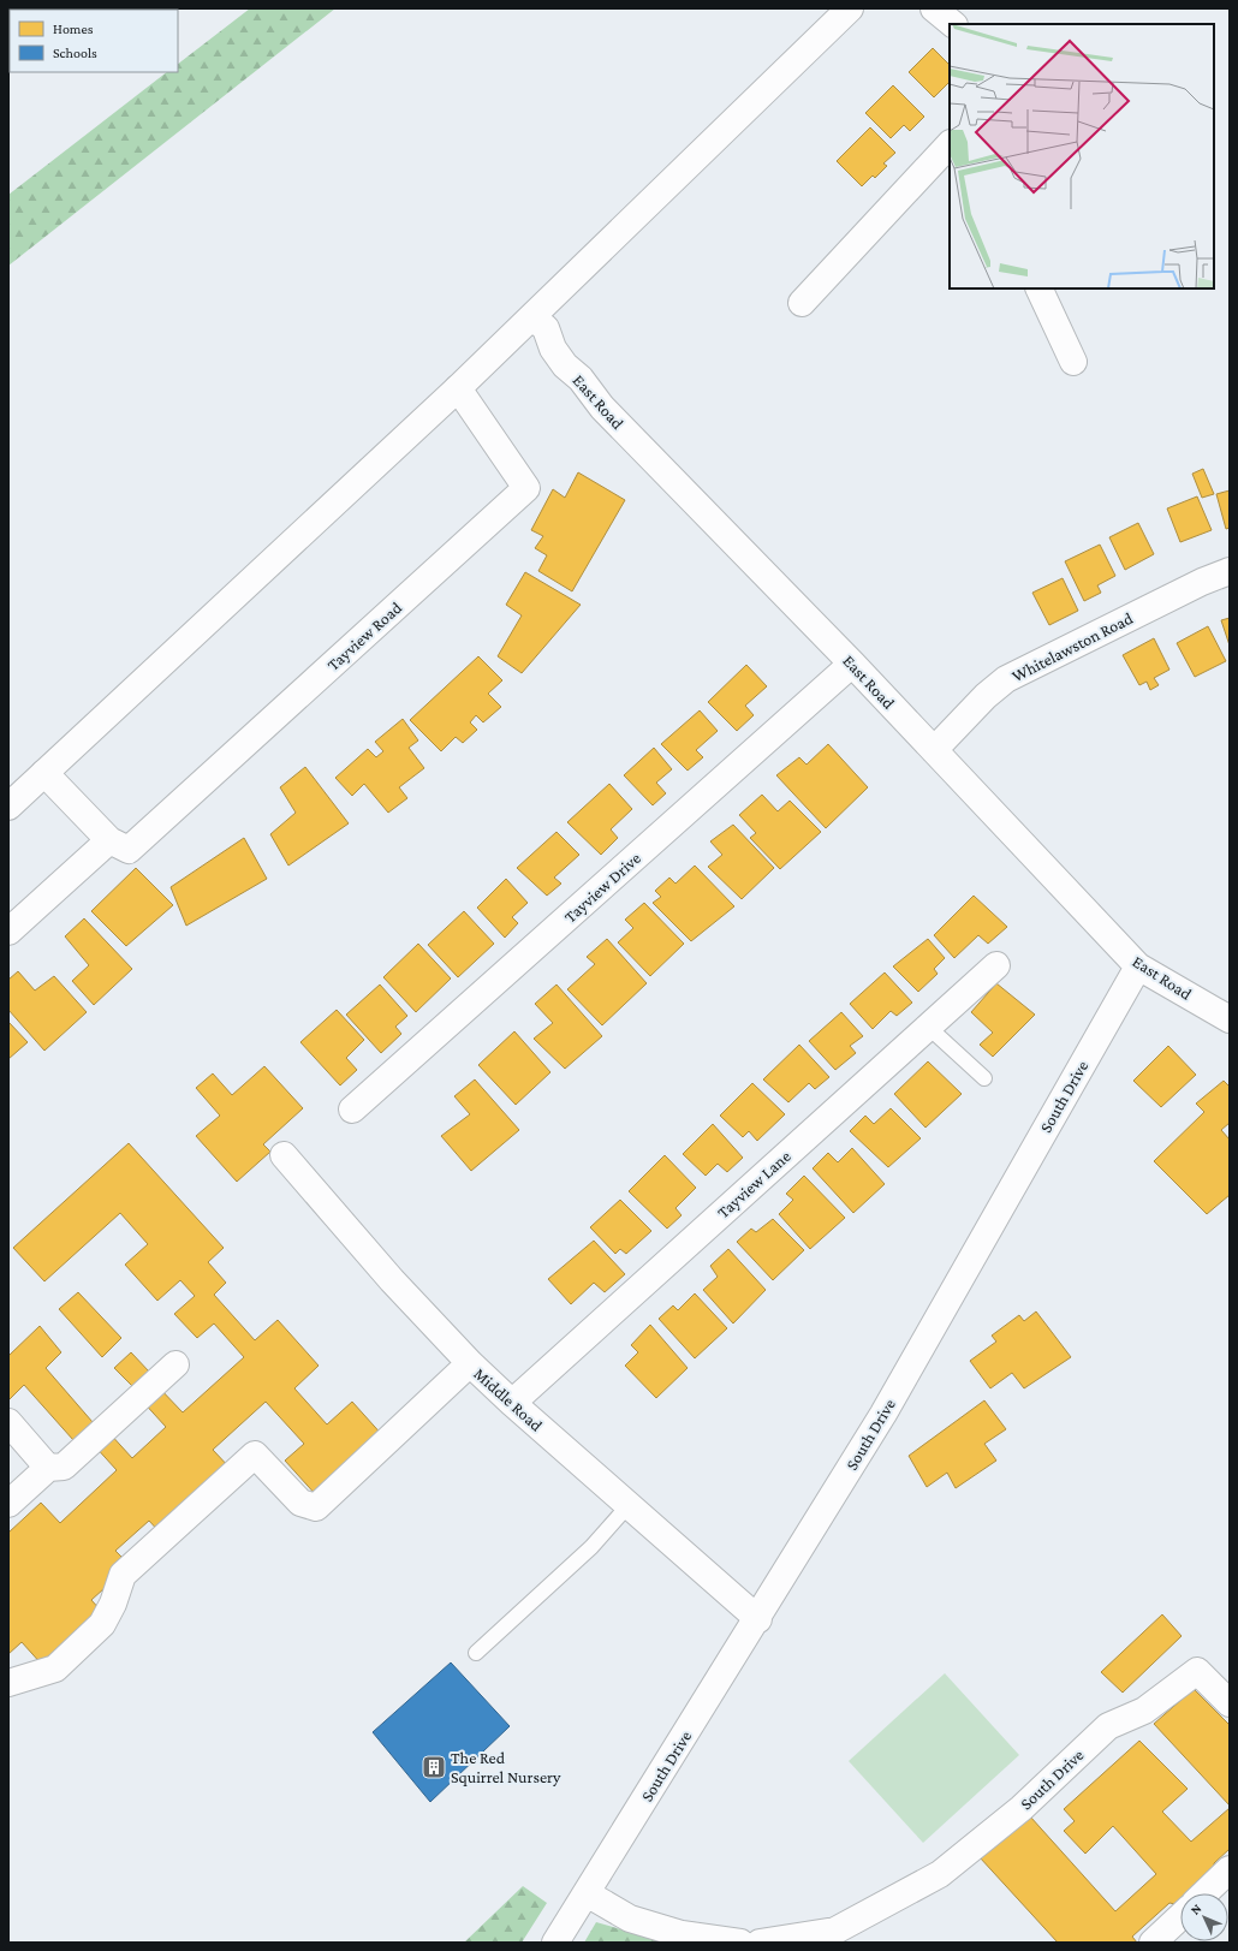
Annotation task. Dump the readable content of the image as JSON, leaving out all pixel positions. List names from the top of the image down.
{
  "streets": {
    "street": [
      "East Road",
      "Tayview Road",
      "Whitelawston Road",
      "Tayview Drive",
      "South Drive",
      "Tayview Lane",
      "Middle Road"
    ]
  },
  "crossings": [
    ["East Road", "Whitelawston Road"],
    ["East Road", "Tayview Drive"],
    ["East Road", "South Drive"],
    ["South Drive", "Middle Road"],
    ["Tayview Lane", "Middle Road"]
  ],
  "places": {
    "building": ["The Red Squirrel Nursery"]
  },
  "legend": ["Homes", "Schools"],
  "north": "top left"
}
